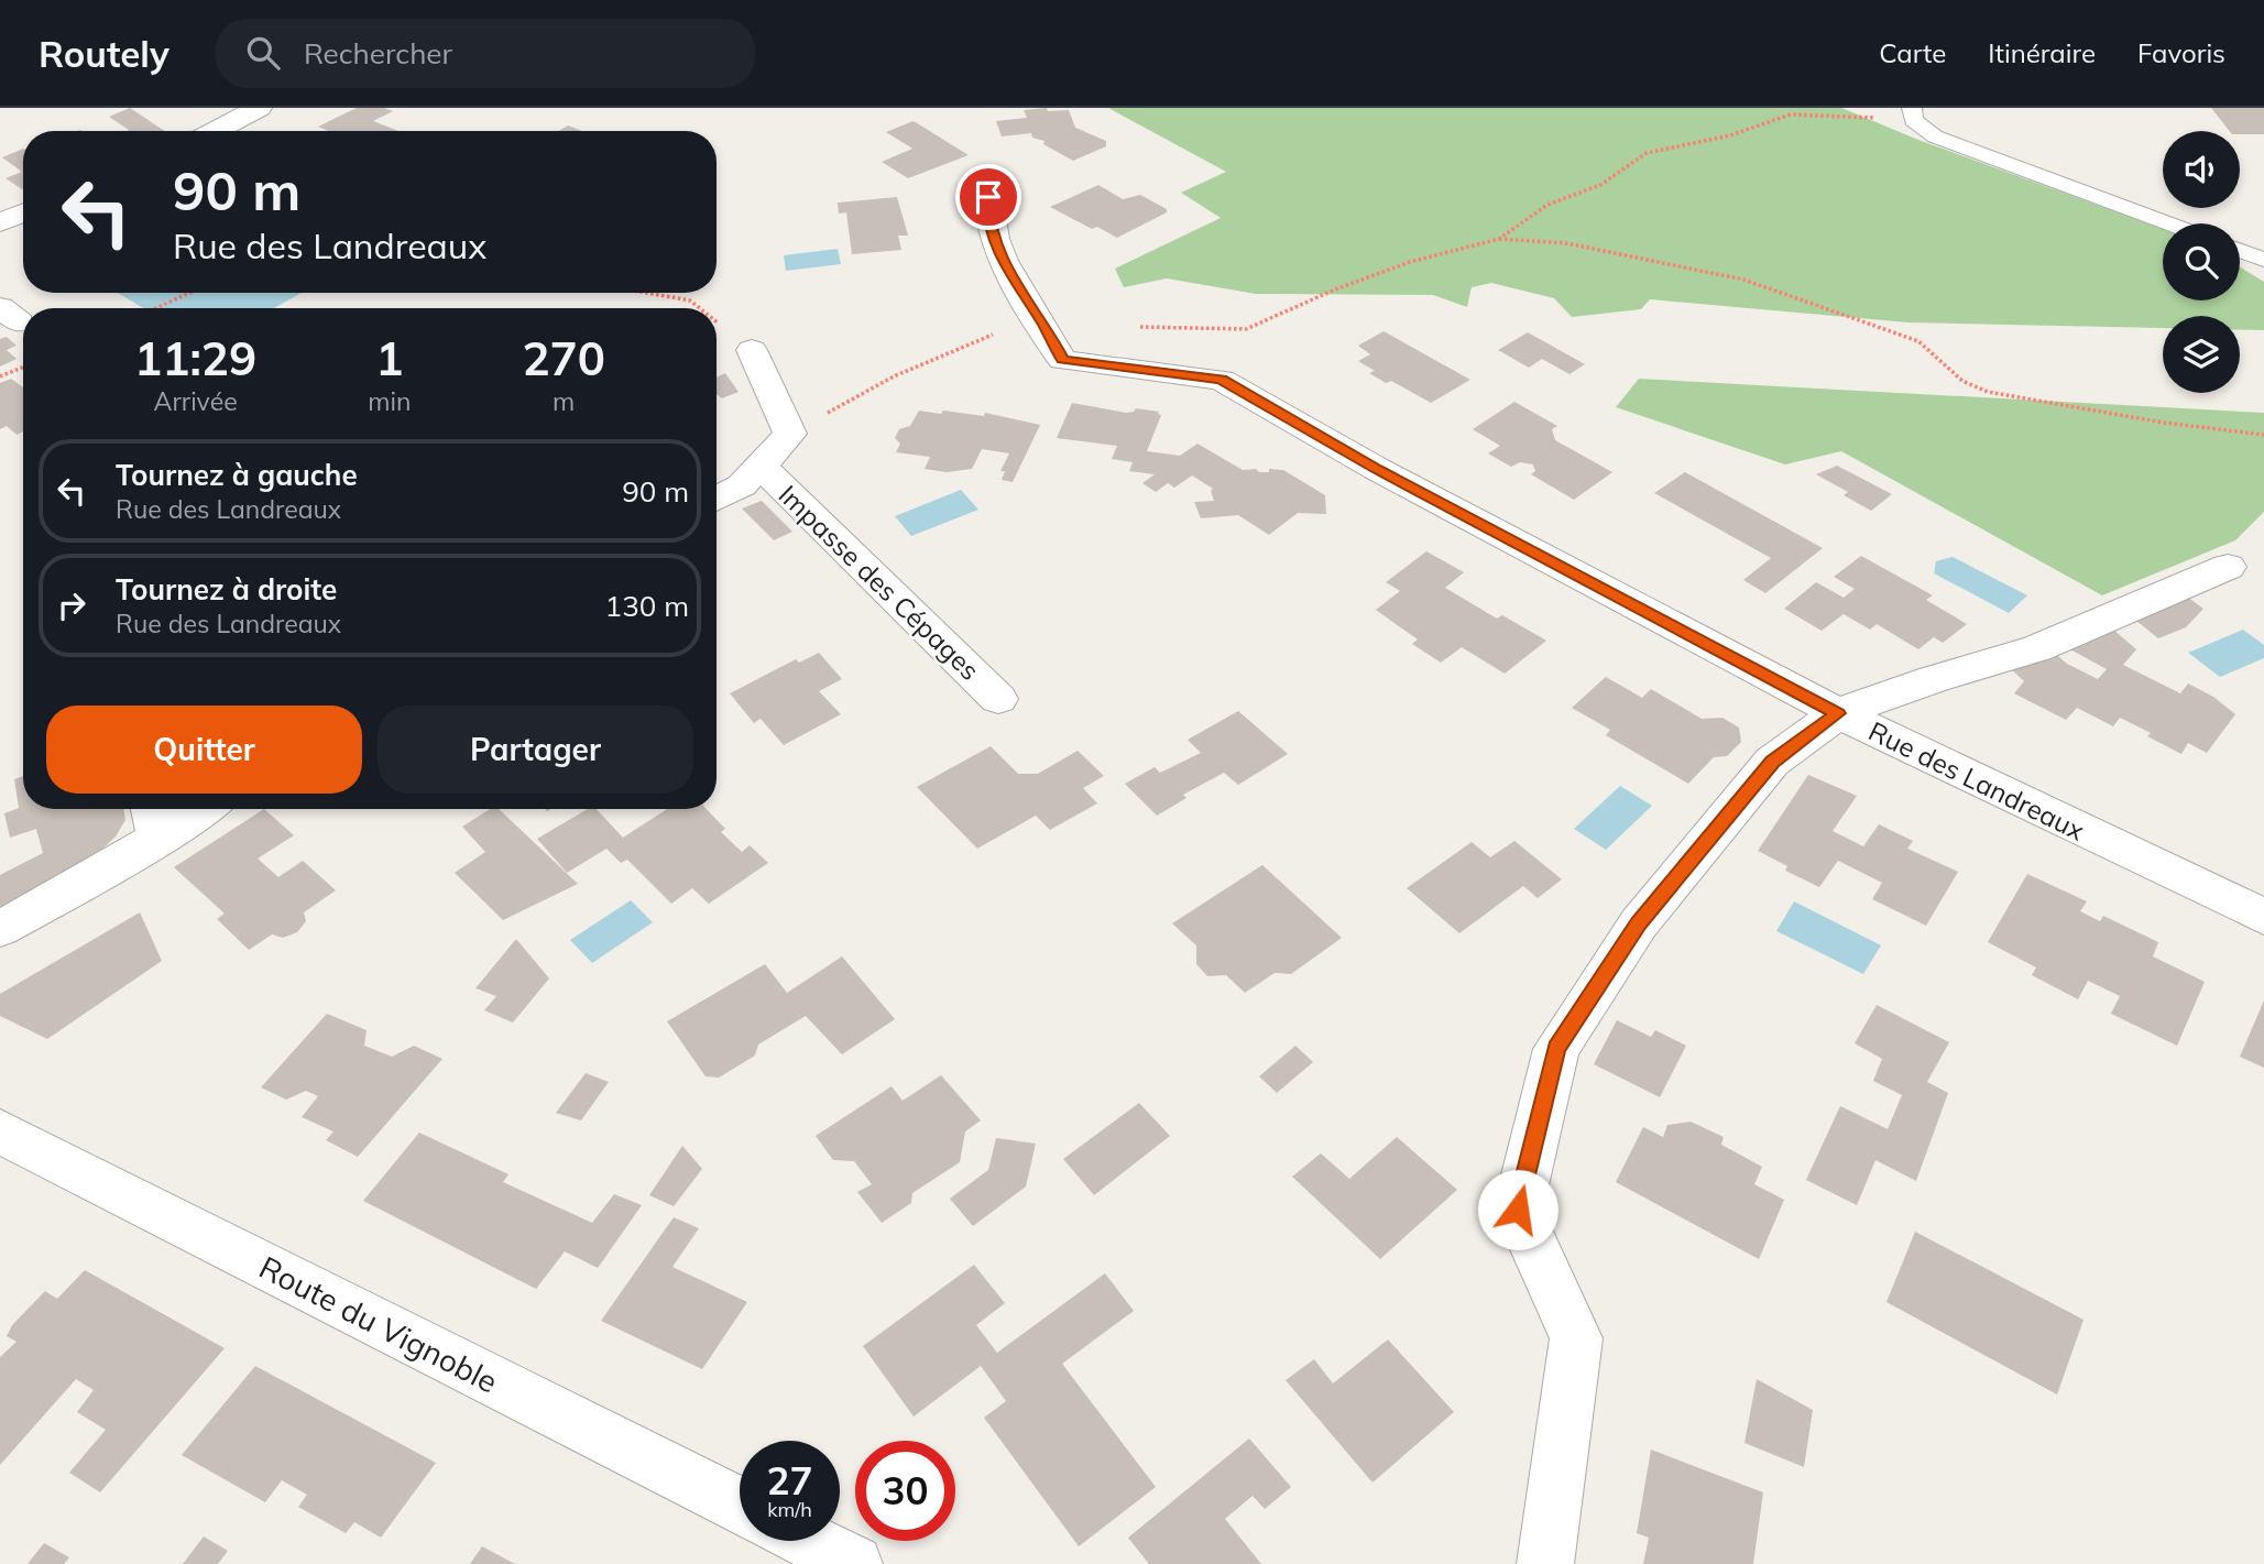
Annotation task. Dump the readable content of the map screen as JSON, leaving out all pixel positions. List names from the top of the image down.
{
  "streets": {
    "street": ["Impasse des Cépages", "Rue des Landreaux", "Route du Vignoble"]
  },
  "page": {
    "header": "Routely",
    "search": "Rechercher",
    "nav": ["Carte", "Itinéraire", "Favoris"],
    "turn": ["90 m", "Rue des Landreaux"],
    "eta": [
      "11:29",
      "Arrivée",
      "1",
      "min",
      "270",
      "m"
    ],
    "list": [
      {
        "name": "Tournez à gauche",
        "note": "Rue des Landreaux",
        "value": "90 m"
      },
      {
        "name": "Tournez à droite",
        "note": "Rue des Landreaux",
        "value": "130 m"
      }
    ],
    "buttons": ["Quitter", "Partager"],
    "speed": "27 km/h",
    "limit": "30"
  }
}
